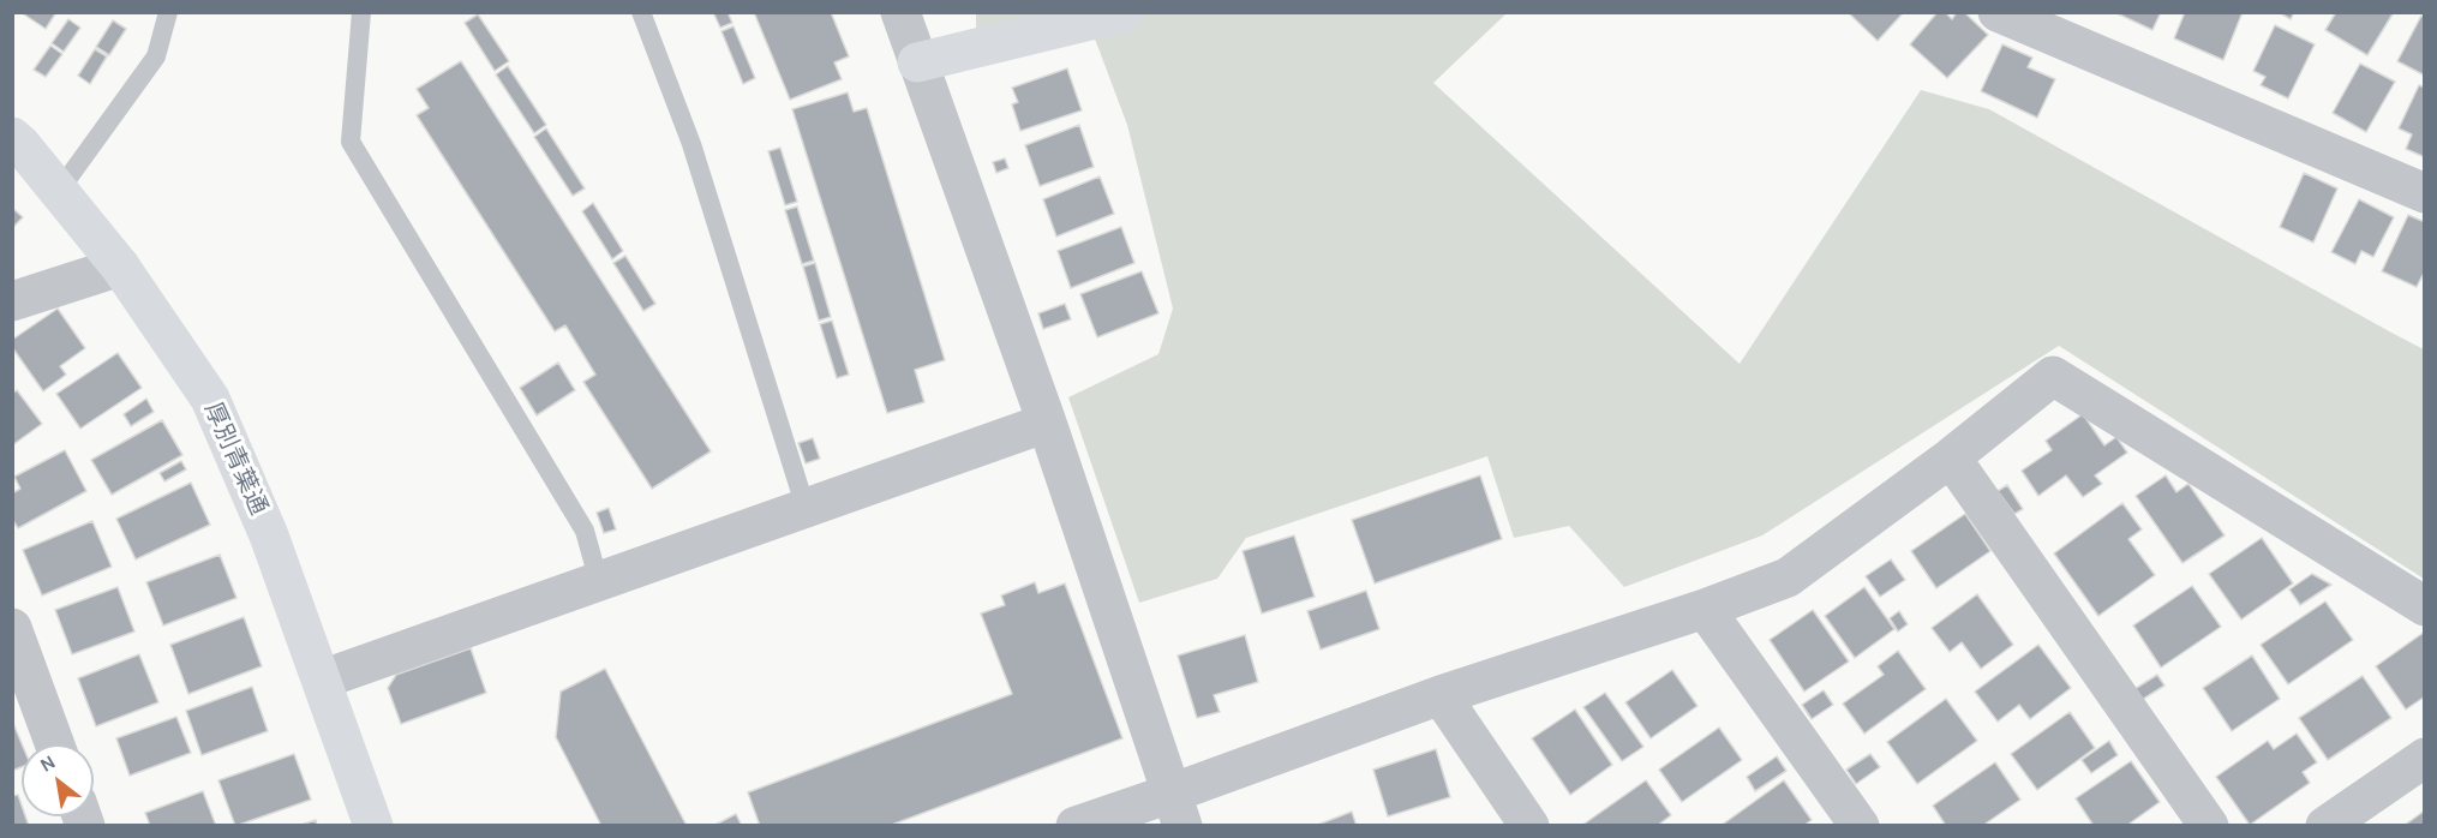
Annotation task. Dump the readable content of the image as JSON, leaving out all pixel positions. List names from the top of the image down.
{
  "streets": {
    "street": ["厚別青葉通"]
  },
  "north": "top left"
}
